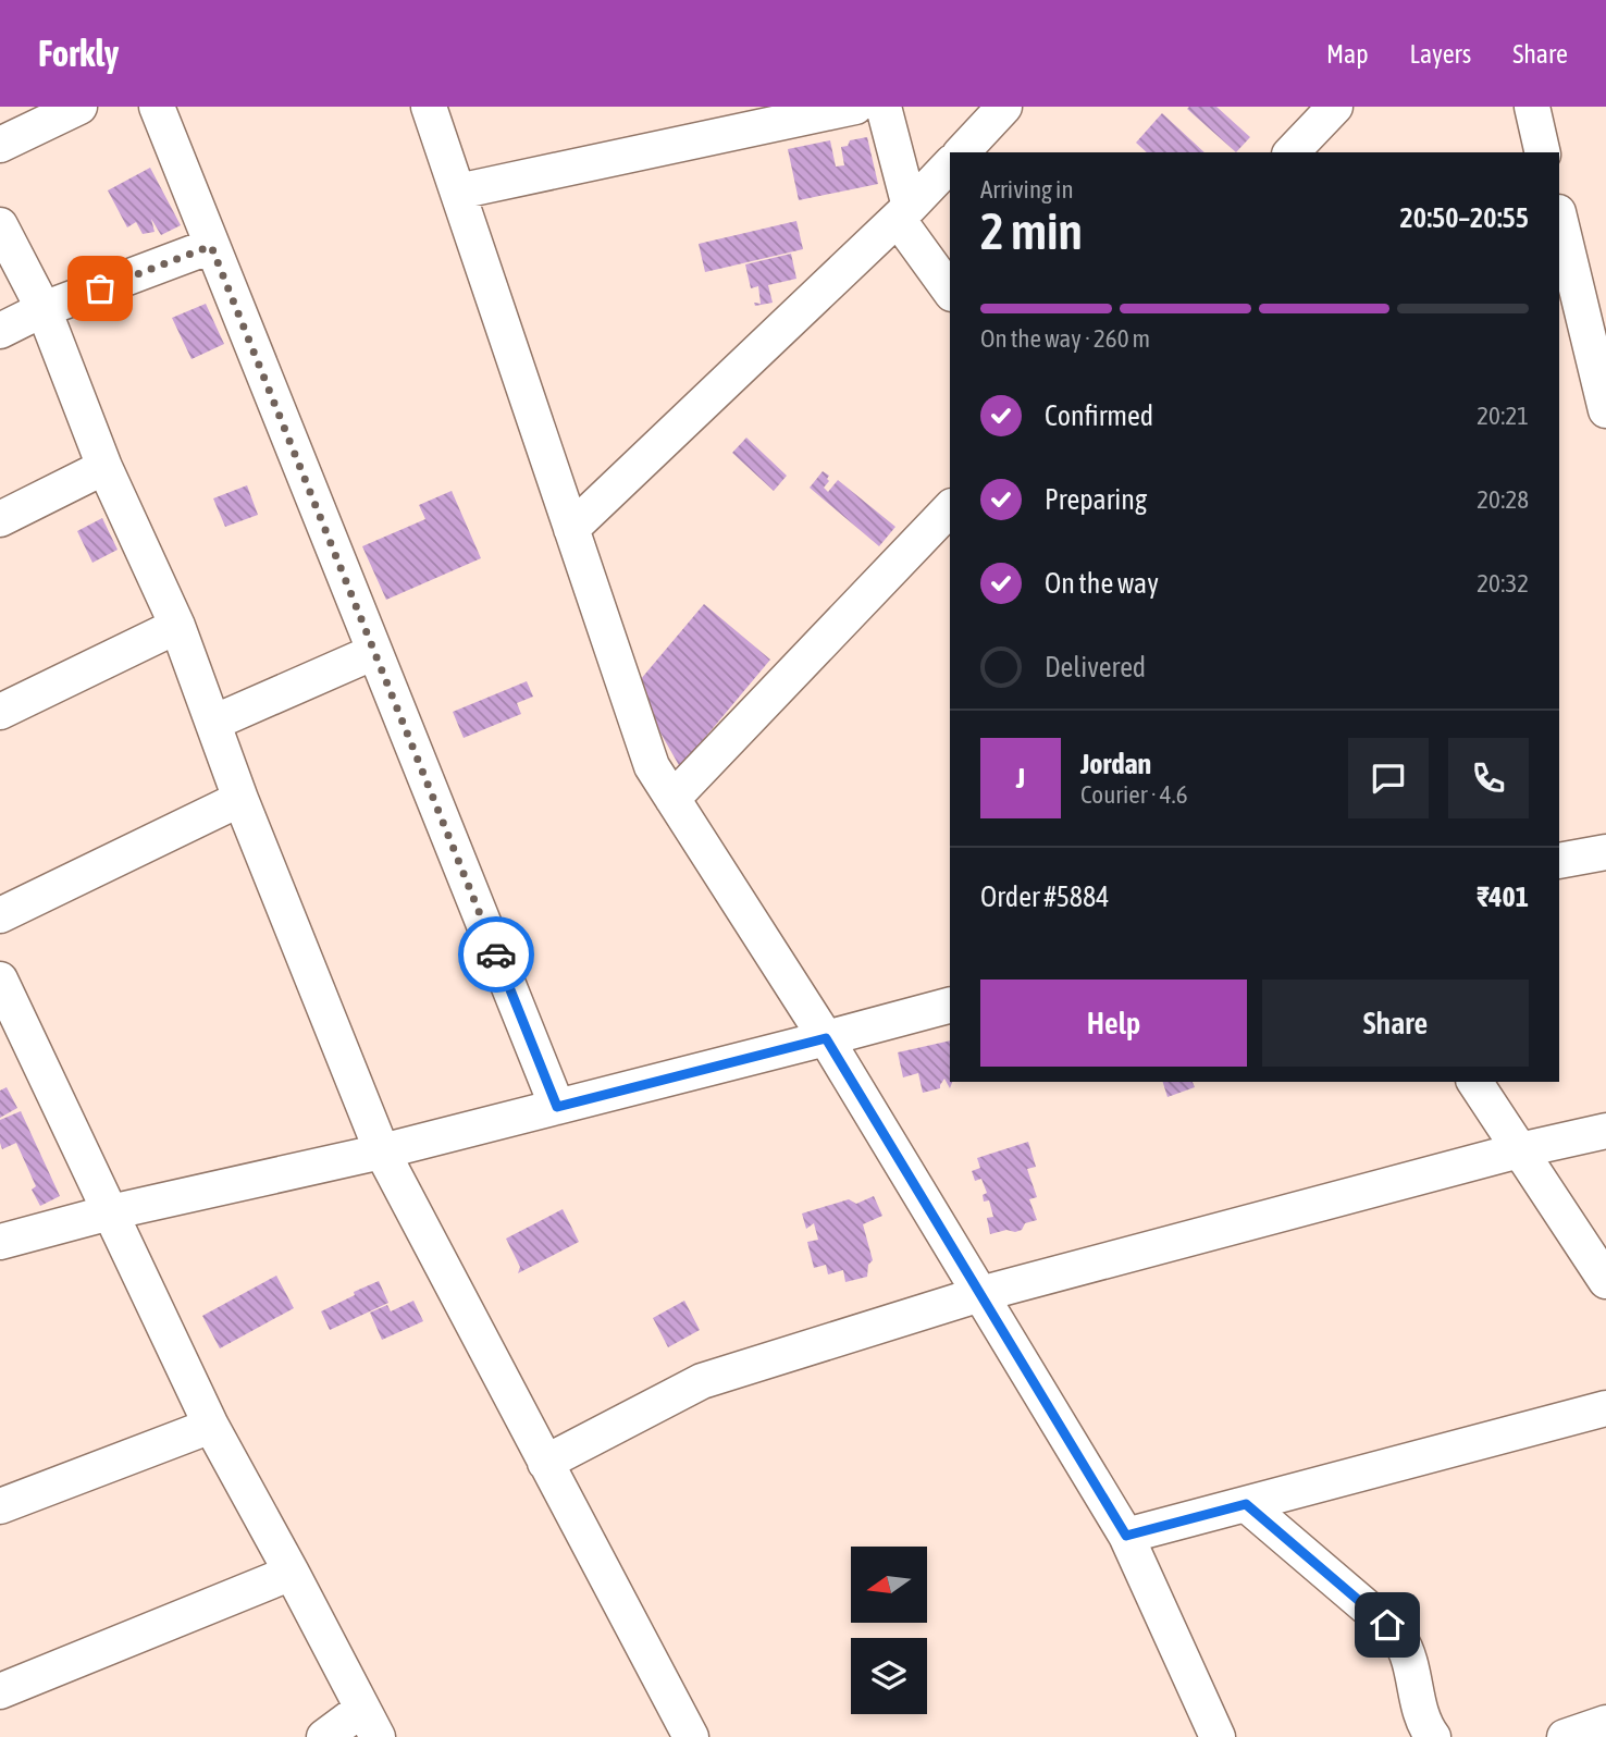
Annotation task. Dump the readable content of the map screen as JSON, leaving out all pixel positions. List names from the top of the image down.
{
  "north": "left",
  "page": {
    "header": "Forkly",
    "nav": ["Map", "Layers", "Share"],
    "heading": ["2 min", "Arriving in", "20:50–20:55"],
    "panel": [
      "Jordan",
      "Courier · 4.6",
      "Order #5884",
      "₹401"
    ],
    "bar": "On the way · 260 m",
    "list": [
      ["Confirmed", "20:21"],
      ["Preparing", "20:28"],
      ["On the way", "20:32"],
      "Delivered"
    ],
    "round": "J",
    "buttons": ["Help", "Share"]
  }
}
